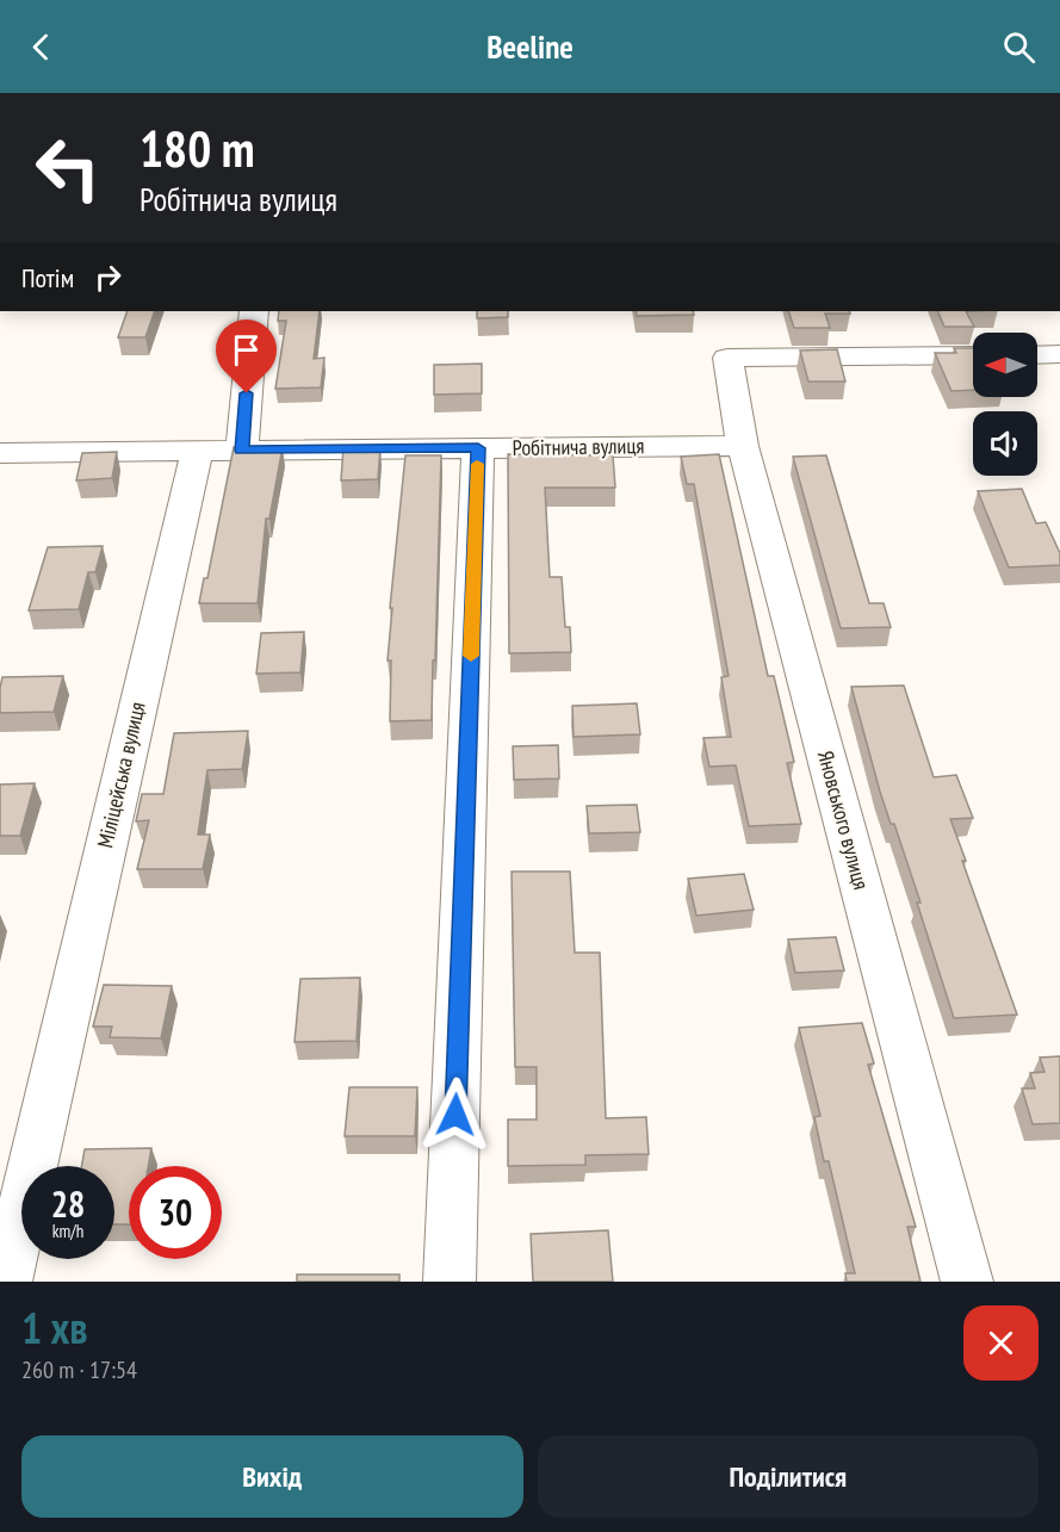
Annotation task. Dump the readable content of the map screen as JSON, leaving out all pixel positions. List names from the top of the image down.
{
  "streets": {
    "street": ["Робітнича вулиця", "Міліцейська вулиця", "Яновського вулиця"]
  },
  "crossings": [
    ["Робітнича вулиця", "Яновського вулиця"]
  ],
  "north": "left",
  "page": {
    "header": "Beeline",
    "turn": ["180 m", "Робітнича вулиця"],
    "then": "Потім",
    "speed": "28 km/h",
    "limit": "30",
    "heading": ["1 хв", "260 m · 17:54"],
    "buttons": ["Вихід", "Поділитися"]
  }
}
